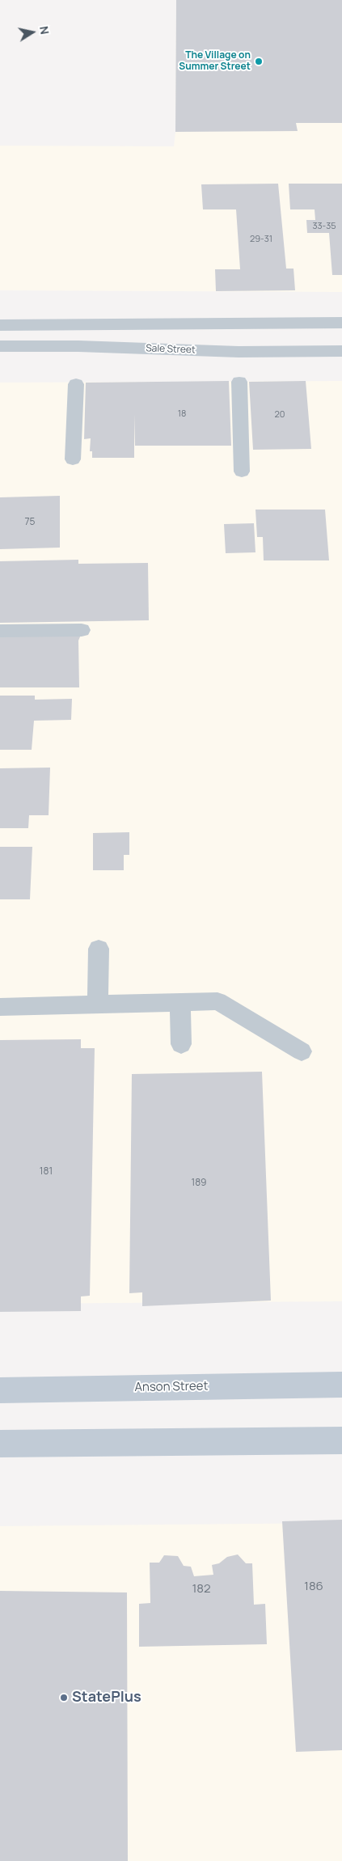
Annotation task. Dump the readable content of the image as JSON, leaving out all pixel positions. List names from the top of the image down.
{
  "streets": {
    "street": ["Sale Street", "Anson Street"]
  },
  "places": ["The Village on Summer Street", "StatePlus"],
  "house_numbers": [
    "33-35",
    "29-31",
    "18",
    "20",
    "75",
    "181",
    "189",
    "186",
    "182"
  ],
  "north": "right"
}
